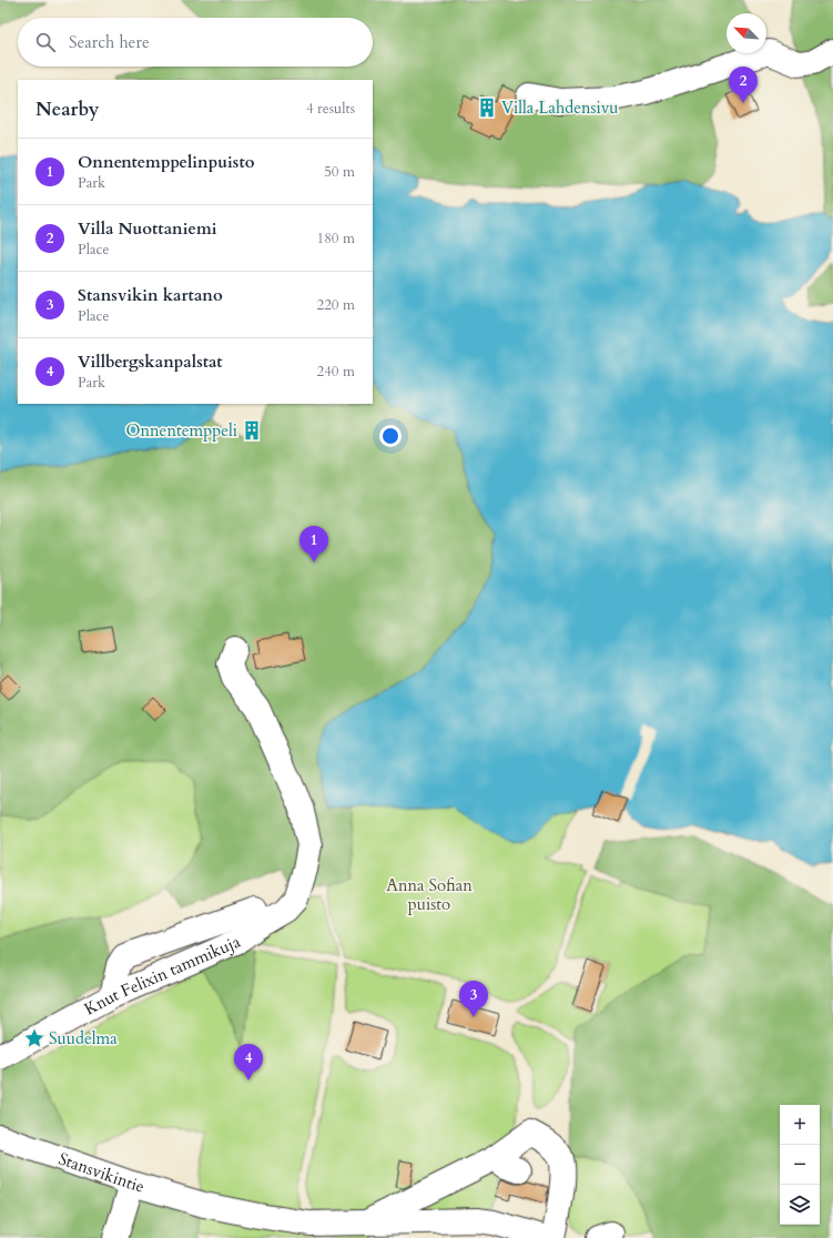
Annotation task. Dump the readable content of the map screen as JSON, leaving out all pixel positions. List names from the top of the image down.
{
  "streets": {
    "lane": ["Knut Felixin tammikuja", "Stansvikintie"]
  },
  "parks": ["Anna Sofian puisto"],
  "places": {
    "building": ["Villa Lahdensivu", "Onnentemppeli"],
    "place": ["Suudelma"]
  },
  "north": "top left",
  "page": {
    "search": "Search here",
    "pins": [
      "2",
      "1",
      "3",
      "4"
    ],
    "heading": ["Nearby", "4 results"],
    "list": [
      {
        "mark": "1",
        "name": "Onnentemppelinpuisto",
        "note": "Park",
        "value": "50 m"
      },
      {
        "mark": "2",
        "name": "Villa Nuottaniemi",
        "note": "Place",
        "value": "180 m"
      },
      {
        "mark": "3",
        "name": "Stansvikin kartano",
        "note": "Place",
        "value": "220 m"
      },
      {
        "mark": "4",
        "name": "Villbergskanpalstat",
        "note": "Park",
        "value": "240 m"
      }
    ],
    "map_buttons": ["+", "−"]
  }
}
